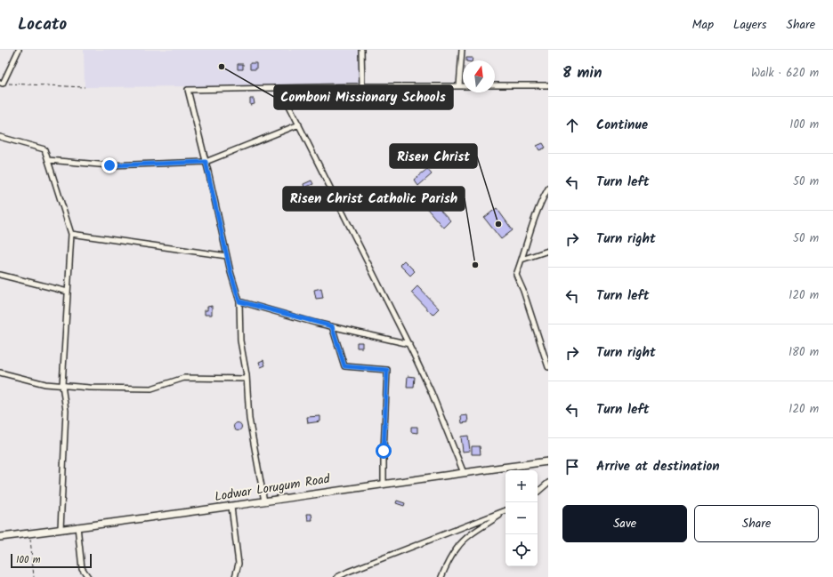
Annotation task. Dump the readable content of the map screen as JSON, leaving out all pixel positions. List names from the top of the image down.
{
  "streets": {
    "main road": ["Lodwar Lorugum Road"]
  },
  "places": ["Comboni Missionary Schools", "Risen Christ", "Risen Christ Catholic Parish"],
  "scale_bar": "100 m",
  "north": "top",
  "page": {
    "header": "Locato",
    "nav": ["Map", "Layers", "Share"],
    "heading": ["8 min", "Walk · 620 m"],
    "list": [
      ["Continue", "100 m"],
      ["Turn left", "50 m"],
      ["Turn right", "50 m"],
      ["Turn left", "120 m"],
      ["Turn right", "180 m"],
      ["Turn left", "120 m"],
      "Arrive at destination"
    ],
    "map_buttons": ["+", "−"],
    "buttons": ["Save", "Share"],
    "scale": "100 m"
  }
}
